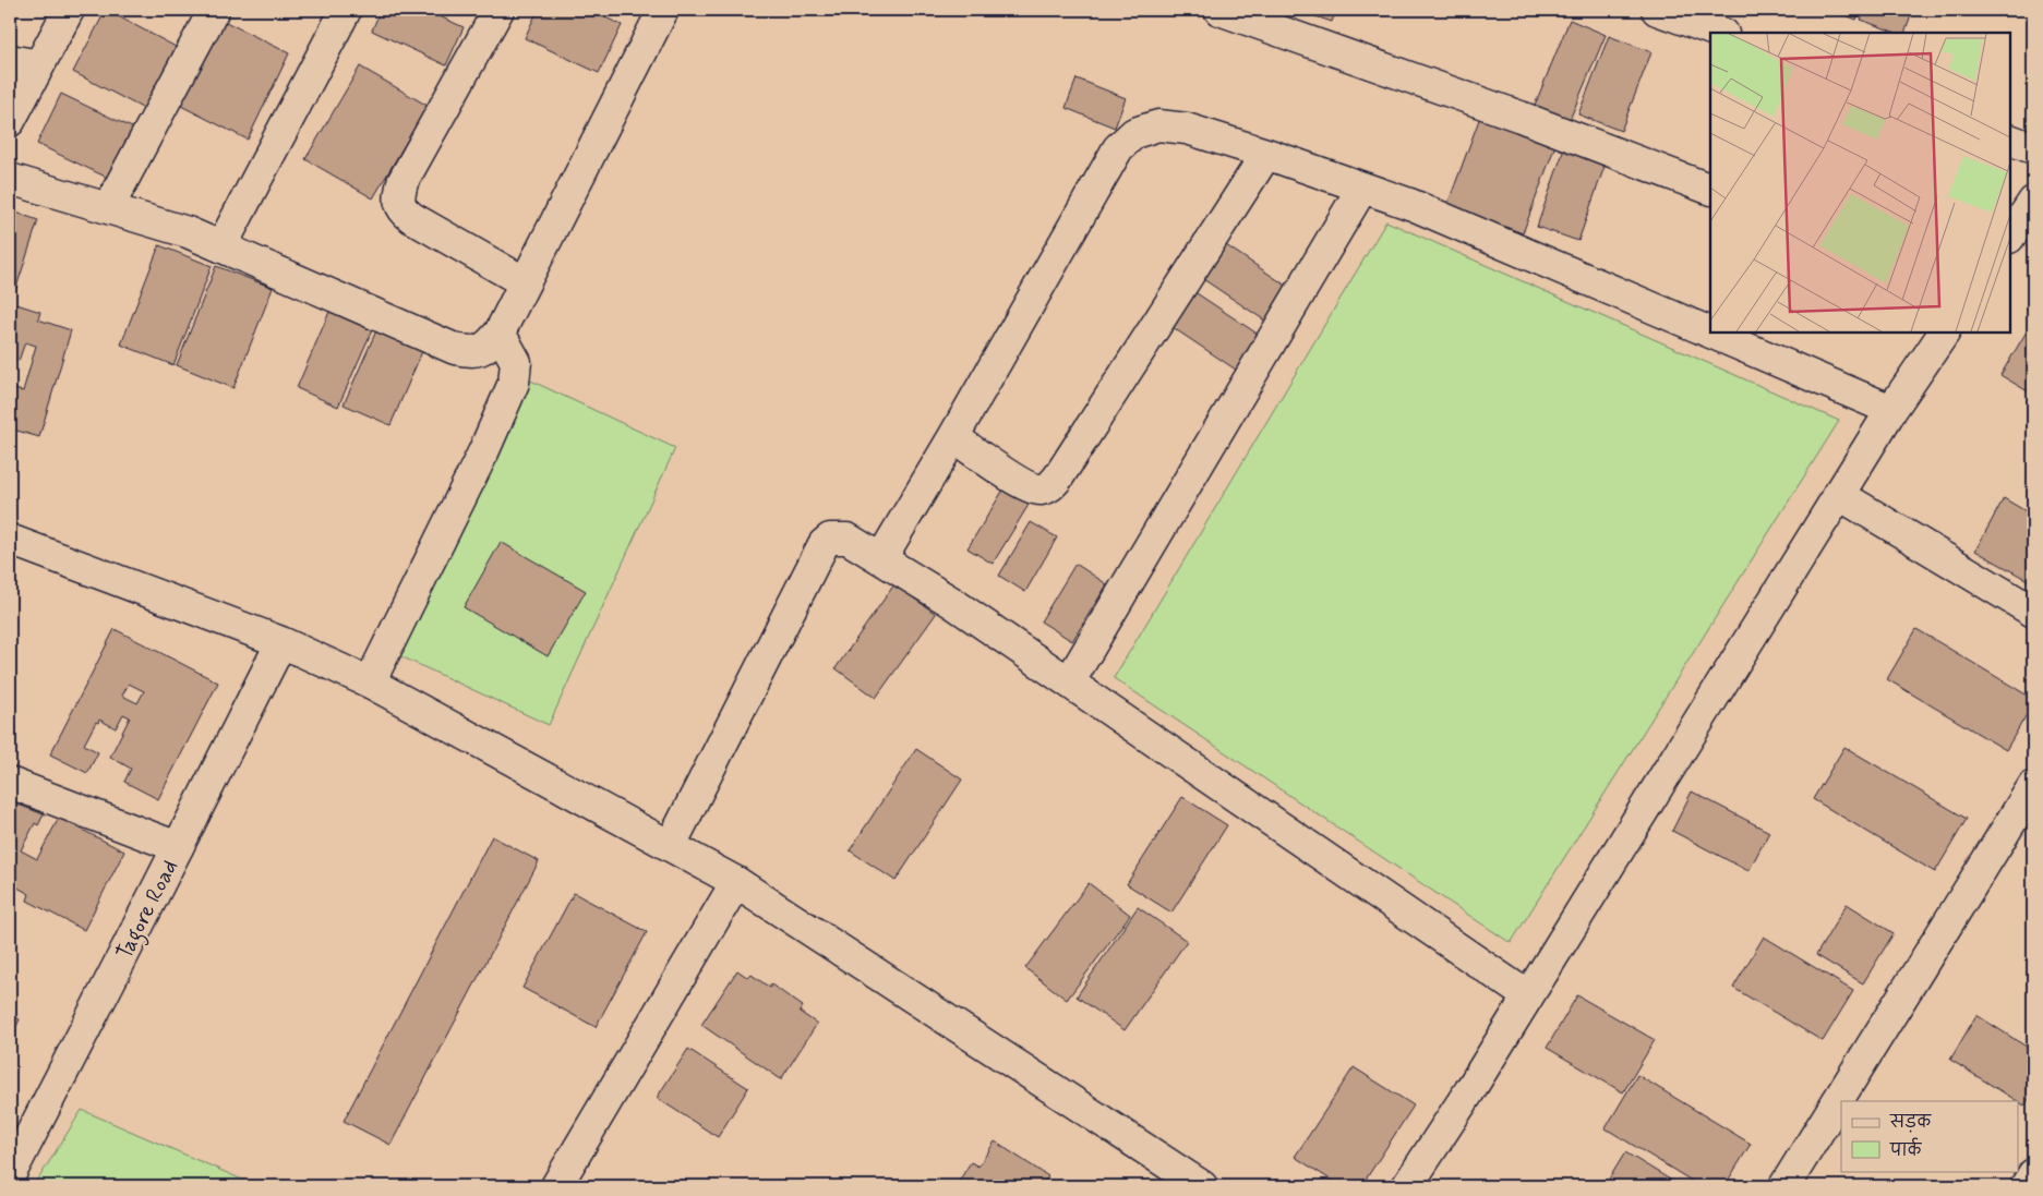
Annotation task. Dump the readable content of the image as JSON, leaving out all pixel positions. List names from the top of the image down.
{
  "streets": {
    "street": ["Tagore Road"]
  },
  "legend": ["सड़क", "पार्क"]
}
